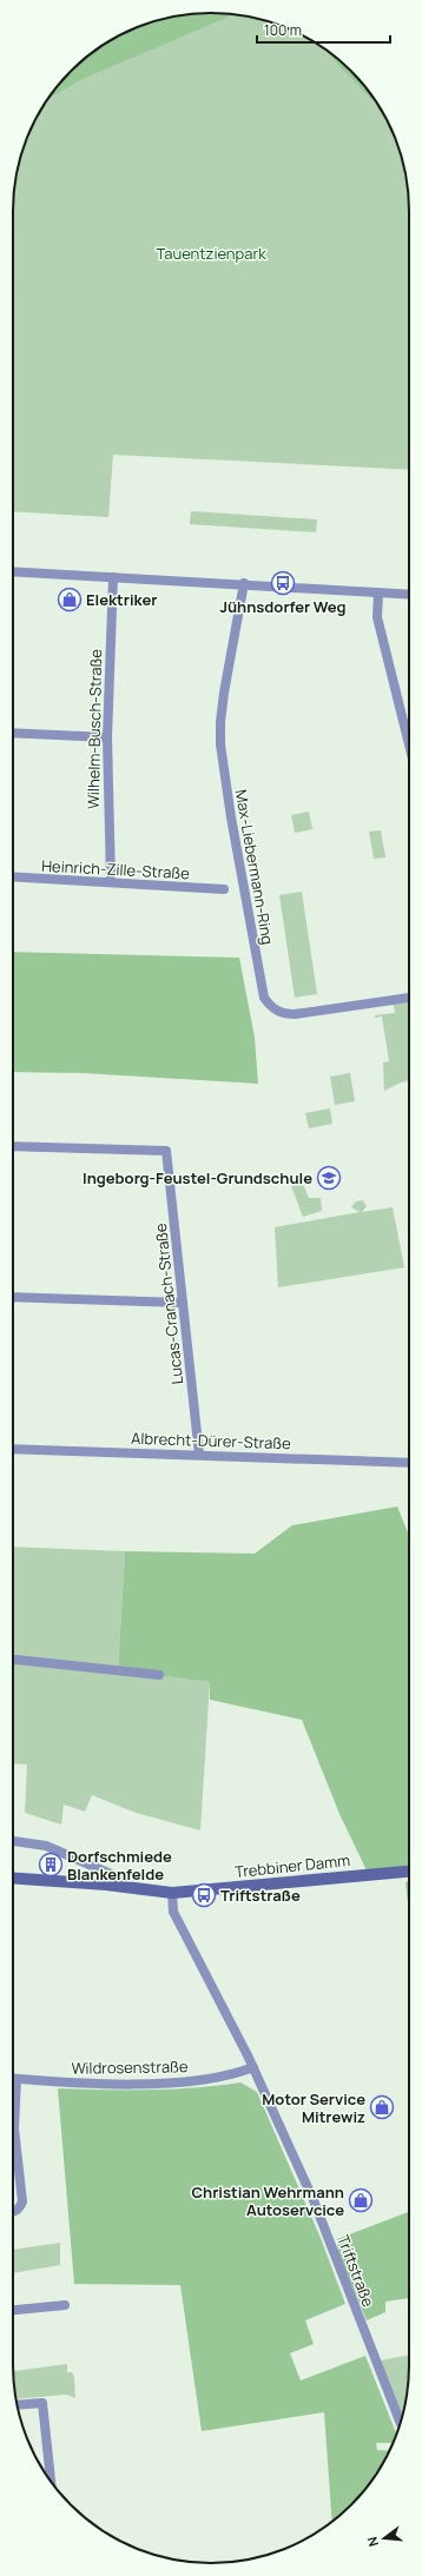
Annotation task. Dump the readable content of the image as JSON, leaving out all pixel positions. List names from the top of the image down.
{
  "streets": {
    "main road": ["Trebbiner Damm"],
    "street": [
      "Wilhelm-Busch-Straße",
      "Max-Liebermann-Ring",
      "Heinrich-Zille-Straße",
      "Lucas-Cranach-Straße",
      "Albrecht-Dürer-Straße",
      "Wildrosenstraße",
      "Triftstraße"
    ]
  },
  "crossings": [
    ["Wilhelm-Busch-Straße", "Heinrich-Zille-Straße"],
    ["Lucas-Cranach-Straße", "Albrecht-Dürer-Straße"],
    ["Trebbiner Damm", "Triftstraße"],
    ["Wildrosenstraße", "Triftstraße"]
  ],
  "parks": ["Tauentzienpark"],
  "places": {
    "bus stop": ["Jühnsdorfer Weg", "Triftstraße"],
    "shop": ["Elektriker", "Motor Service Mitrewiz", "Christian Wehrmann Autoservcice"],
    "school or university": ["Ingeborg-Feustel-Grundschule"],
    "building": ["Dorfschmiede Blankenfelde"]
  },
  "scale_bar": "100 m",
  "north": "left"
}
